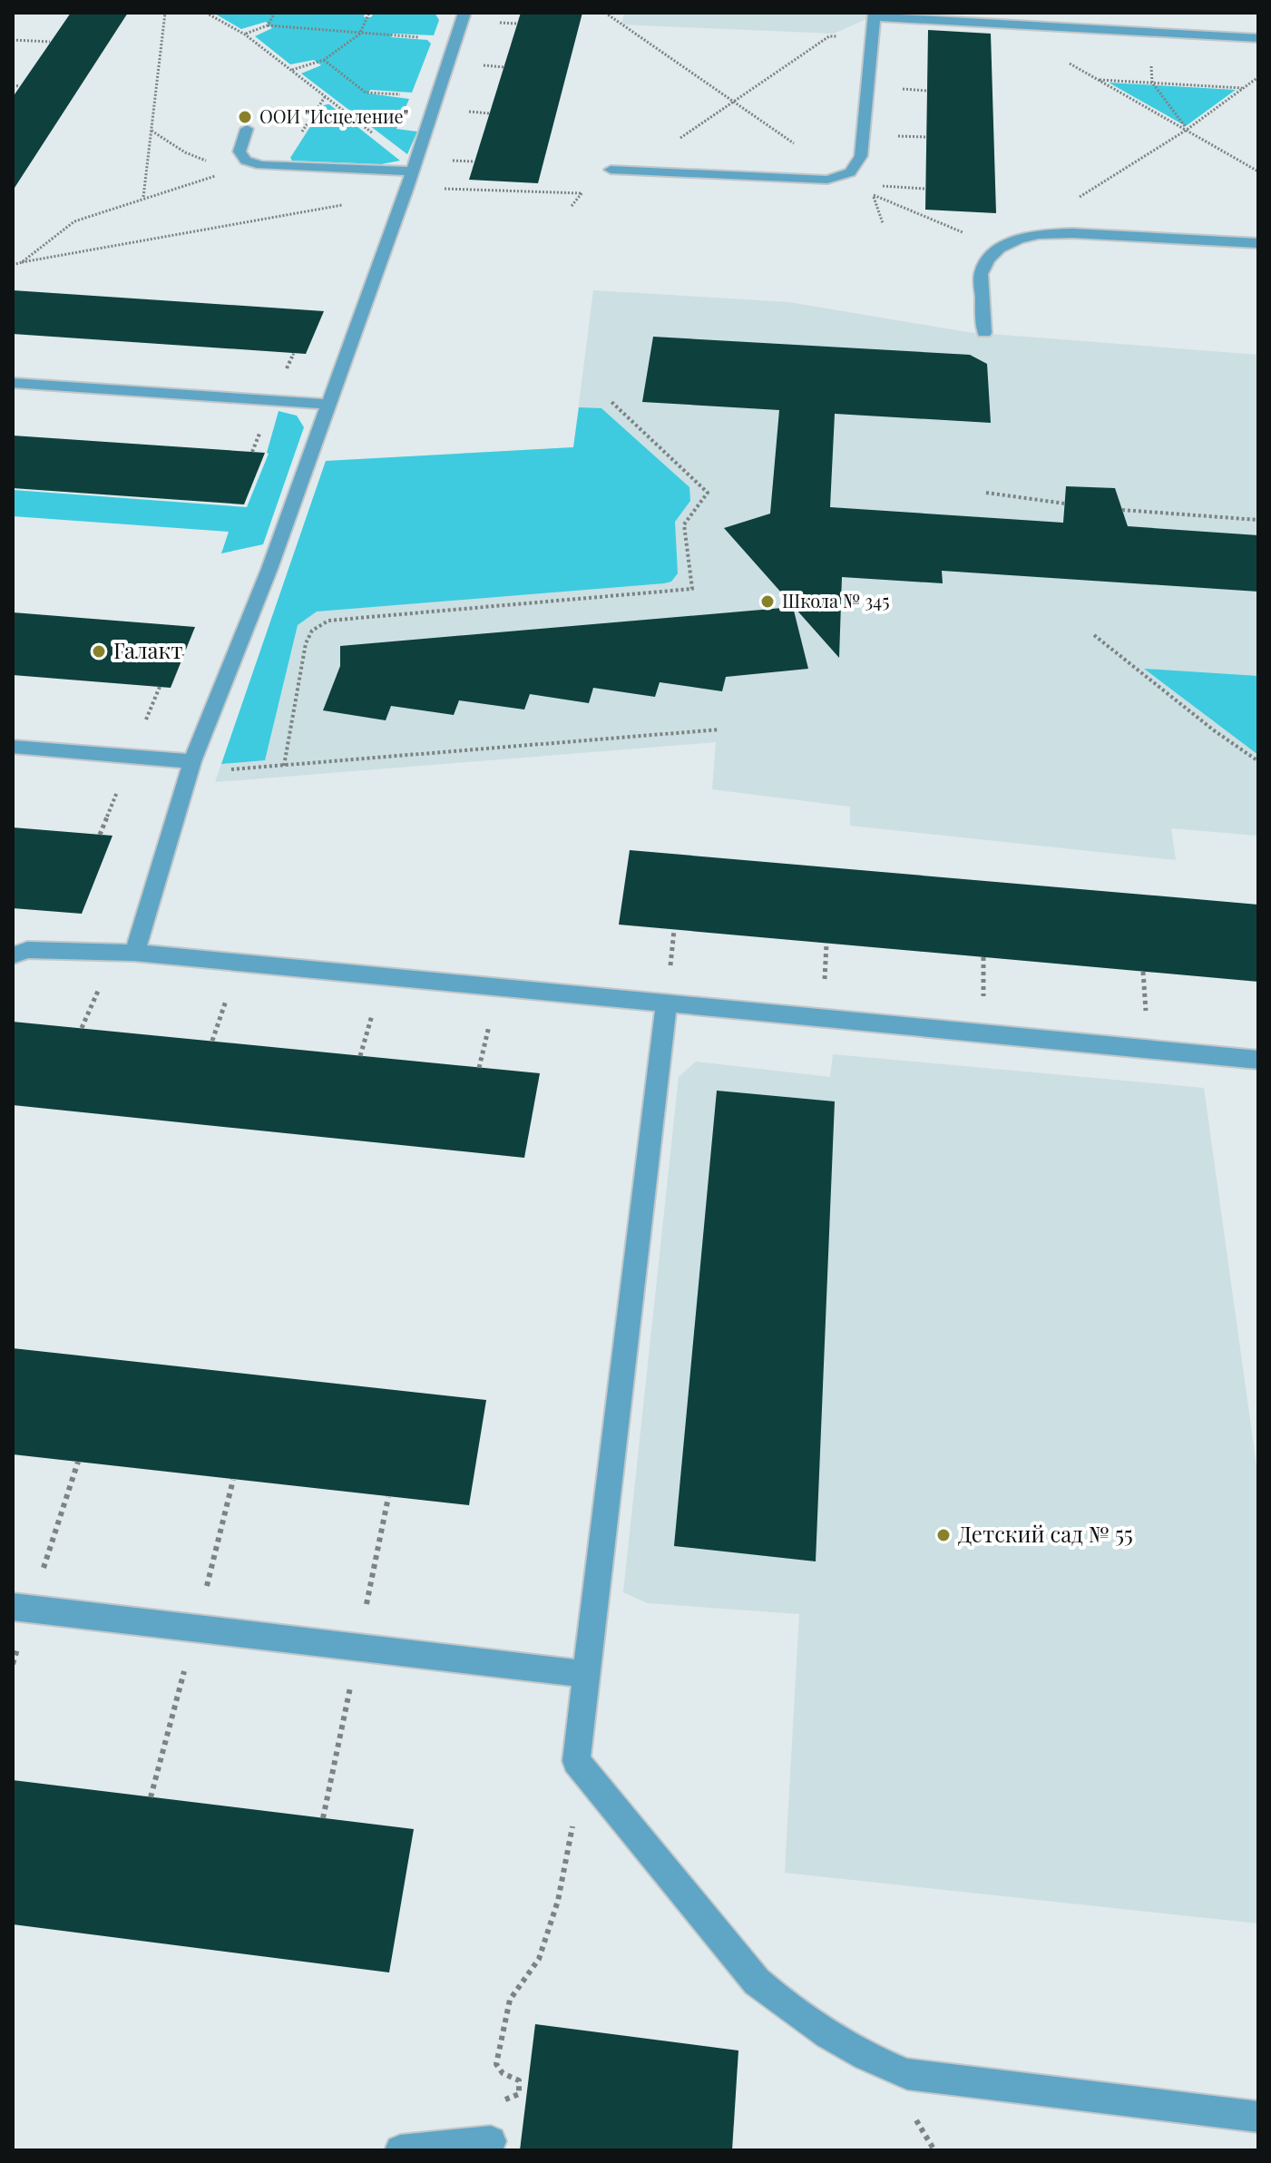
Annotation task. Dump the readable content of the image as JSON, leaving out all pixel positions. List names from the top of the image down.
{
  "places": [
    "ООИ \"Исцеление\"",
    "Школа № 345",
    "Галакт",
    "Детский сад № 55"
  ]
}
